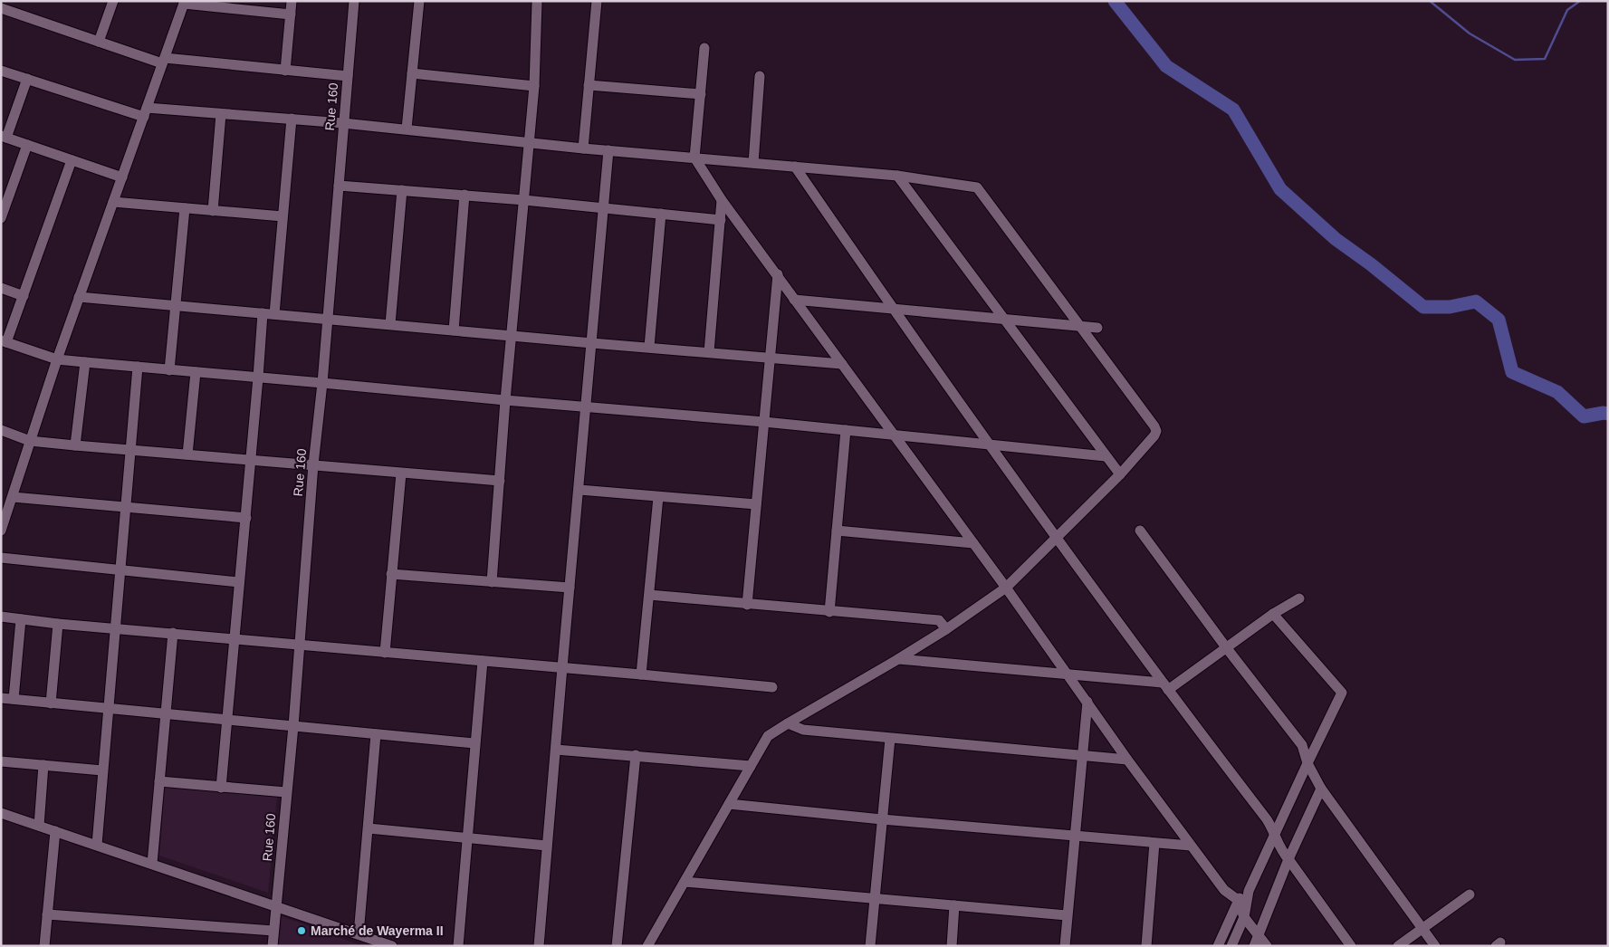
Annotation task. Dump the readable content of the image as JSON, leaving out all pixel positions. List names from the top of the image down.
{
  "streets": {
    "street": ["Rue 160"]
  },
  "places": ["Marché de Wayerma II"]
}
